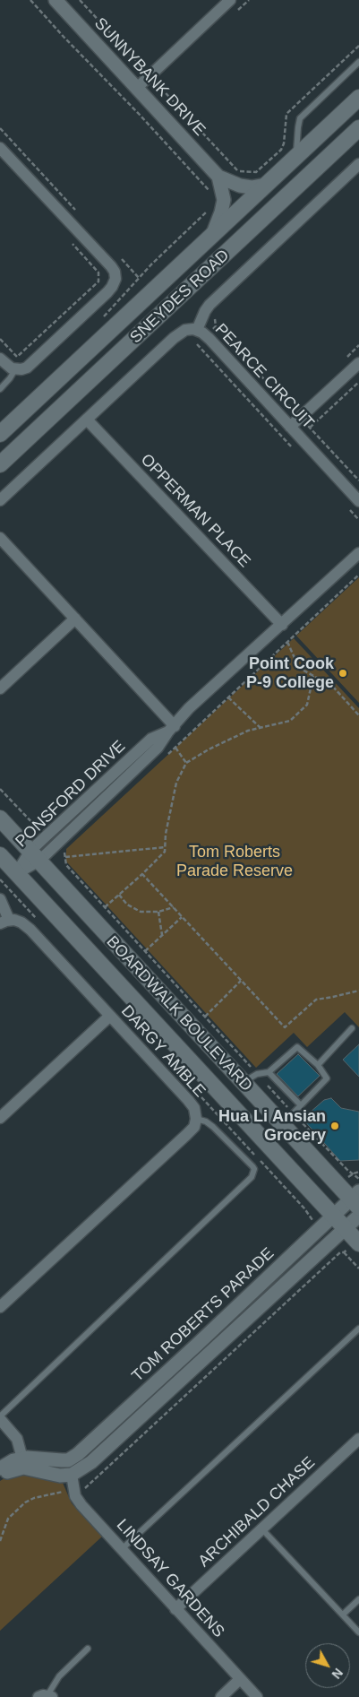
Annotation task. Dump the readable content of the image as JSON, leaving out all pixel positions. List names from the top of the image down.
{
  "streets": {
    "main road": ["SNEYDES ROAD", "BOARDWALK BOULEVARD"],
    "street": [
      "SUNNYBANK DRIVE",
      "PEARCE CIRCUIT",
      "OPPERMAN PLACE",
      "PONSFORD DRIVE",
      "DARGY AMBLE",
      "TOM ROBERTS PARADE",
      "ARCHIBALD CHASE",
      "LINDSAY GARDENS"
    ]
  },
  "crossings": [
    ["PEARCE CIRCUIT", "OPPERMAN PLACE"],
    ["OPPERMAN PLACE", "PONSFORD DRIVE"],
    ["PONSFORD DRIVE", "BOARDWALK BOULEVARD"],
    ["BOARDWALK BOULEVARD", "TOM ROBERTS PARADE"],
    ["TOM ROBERTS PARADE", "LINDSAY GARDENS"],
    ["ARCHIBALD CHASE", "LINDSAY GARDENS"]
  ],
  "parks": ["Tom Roberts Parade Reserve"],
  "places": ["Point Cook P-9 College", "Hua Li Ansian Grocery"],
  "north": "bottom right"
}
